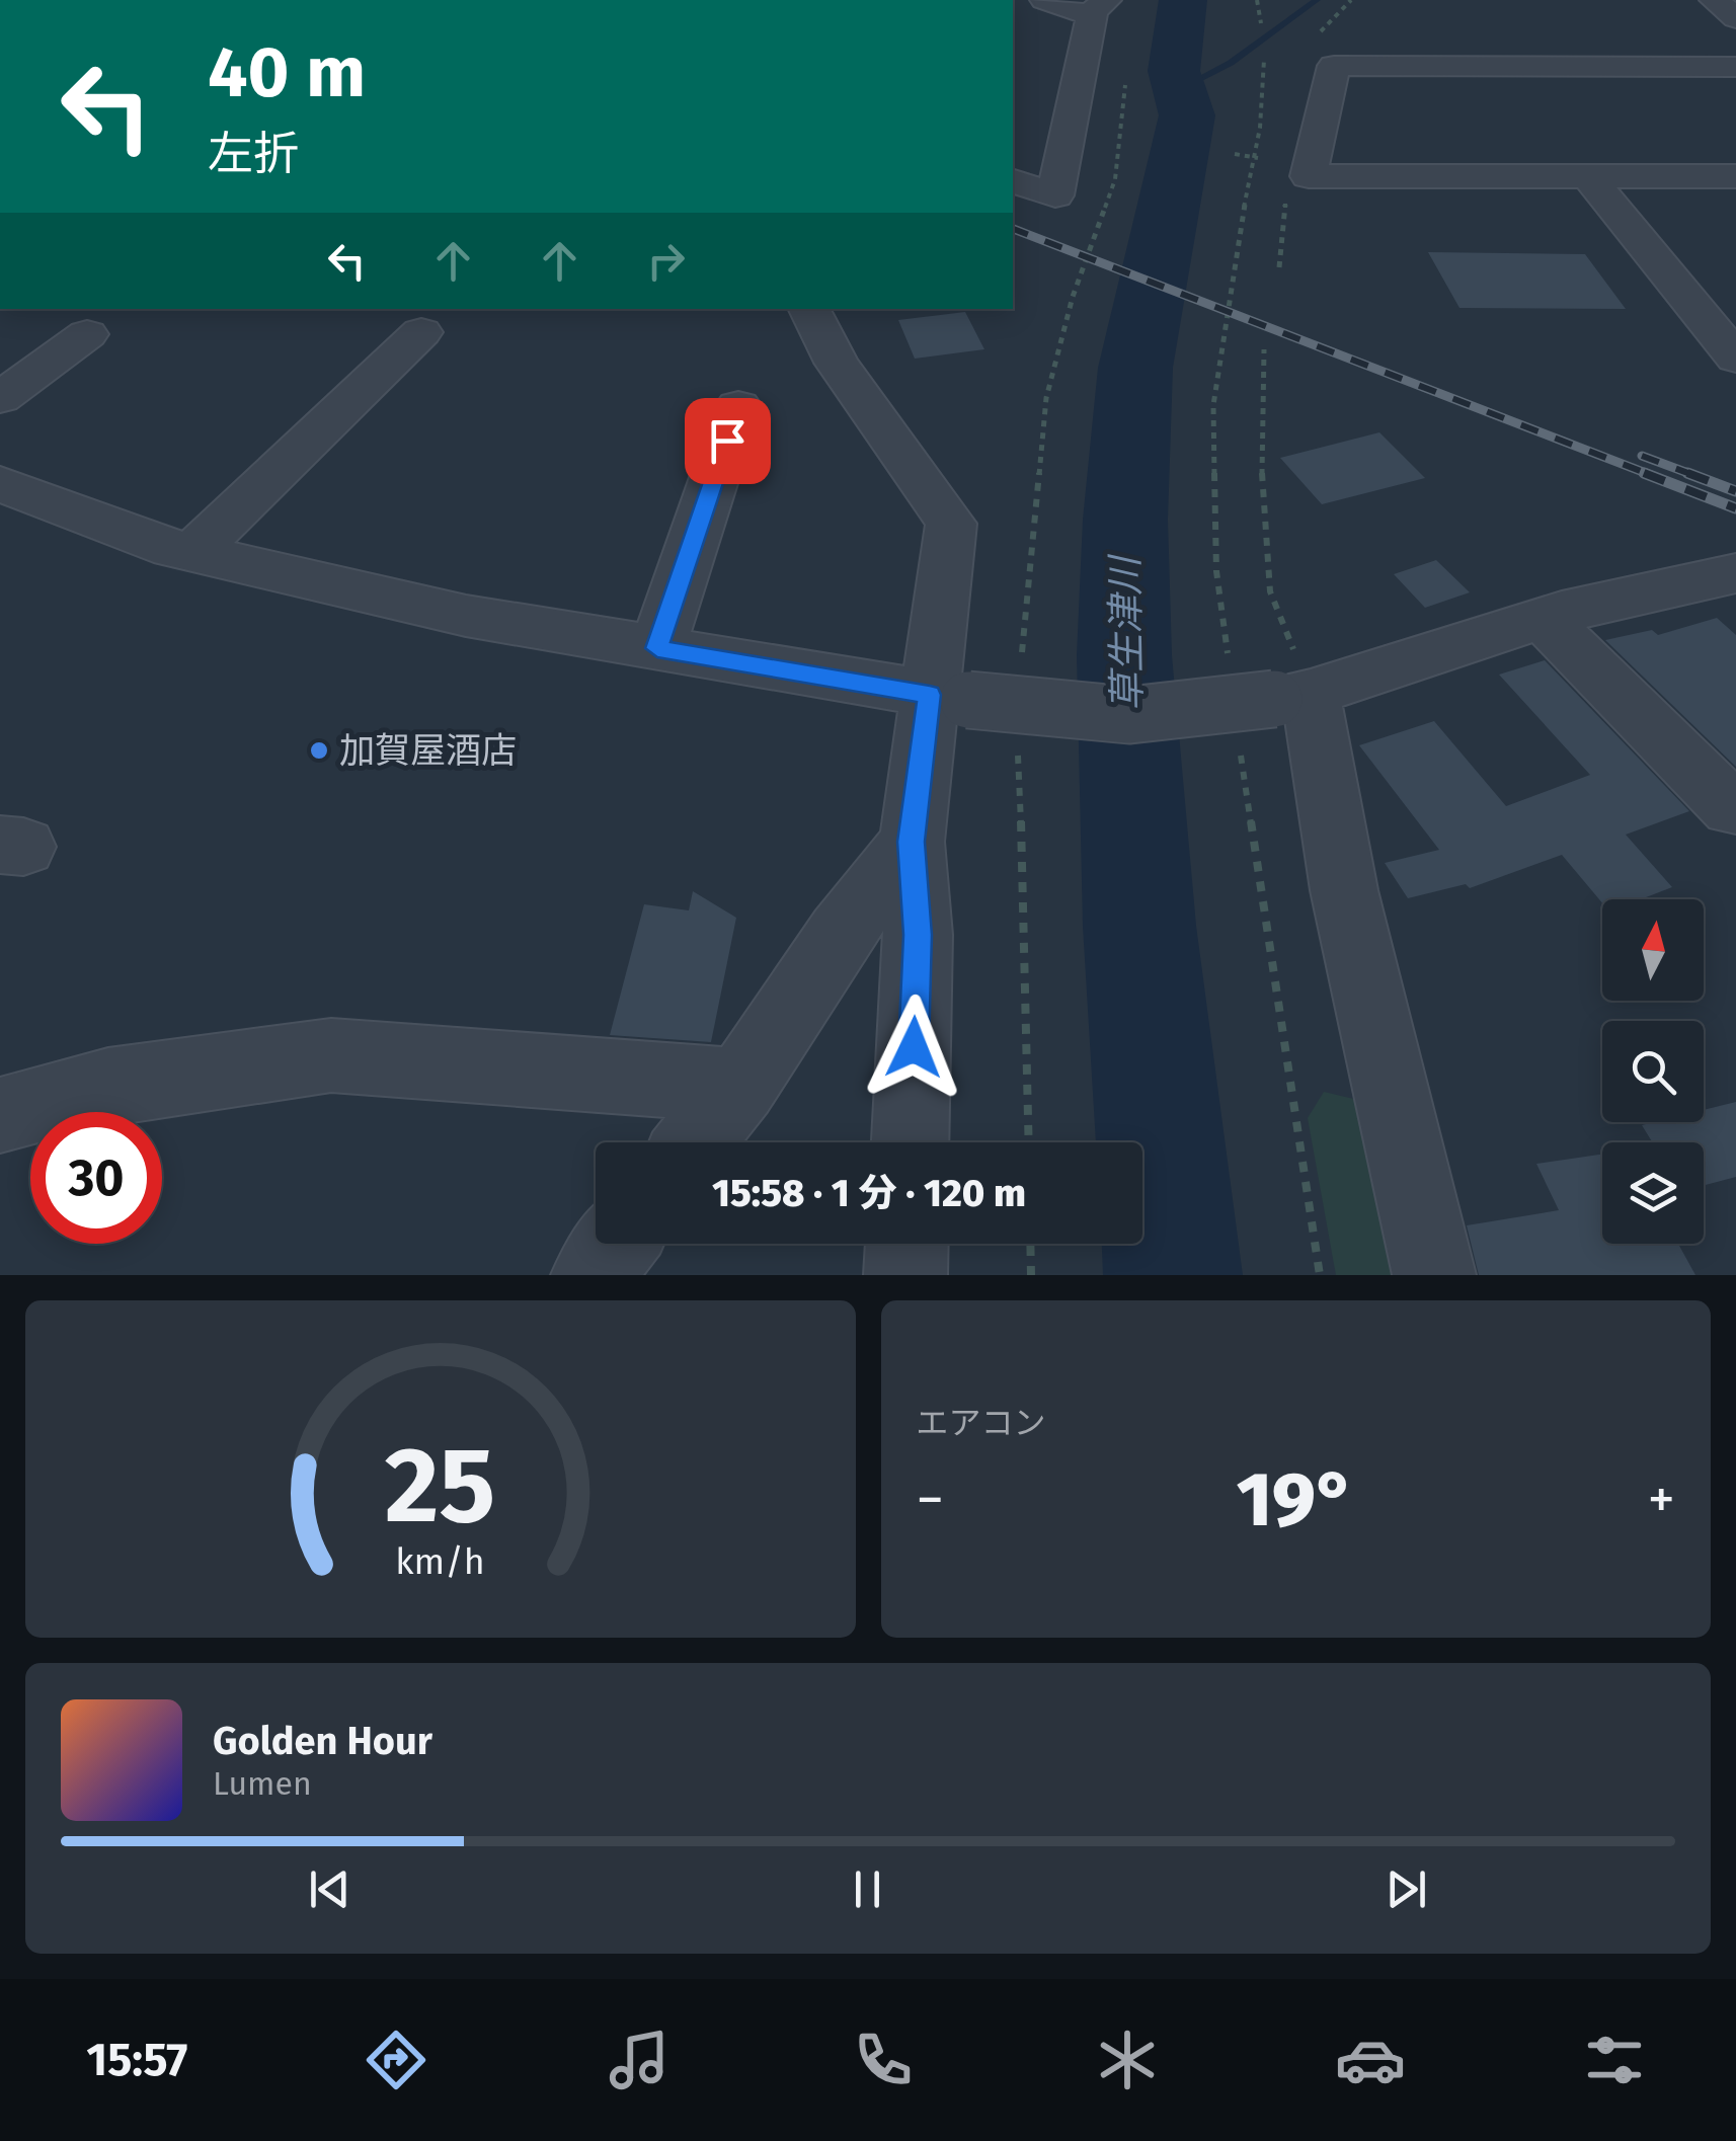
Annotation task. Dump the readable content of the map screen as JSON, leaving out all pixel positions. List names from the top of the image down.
{
  "water": ["草生津川"],
  "places": ["加賀屋酒店"],
  "north": "top",
  "page": {
    "turn": ["40 m", "左折"],
    "limit": "30",
    "trip": "15:58 · 1 分 · 120 m",
    "tile": "エアコン",
    "heat": ["−", "19°", "+"],
    "song": ["Golden Hour", "Lumen"],
    "tabs": "15:57",
    "gauge": ["25", "km/h"]
  }
}
